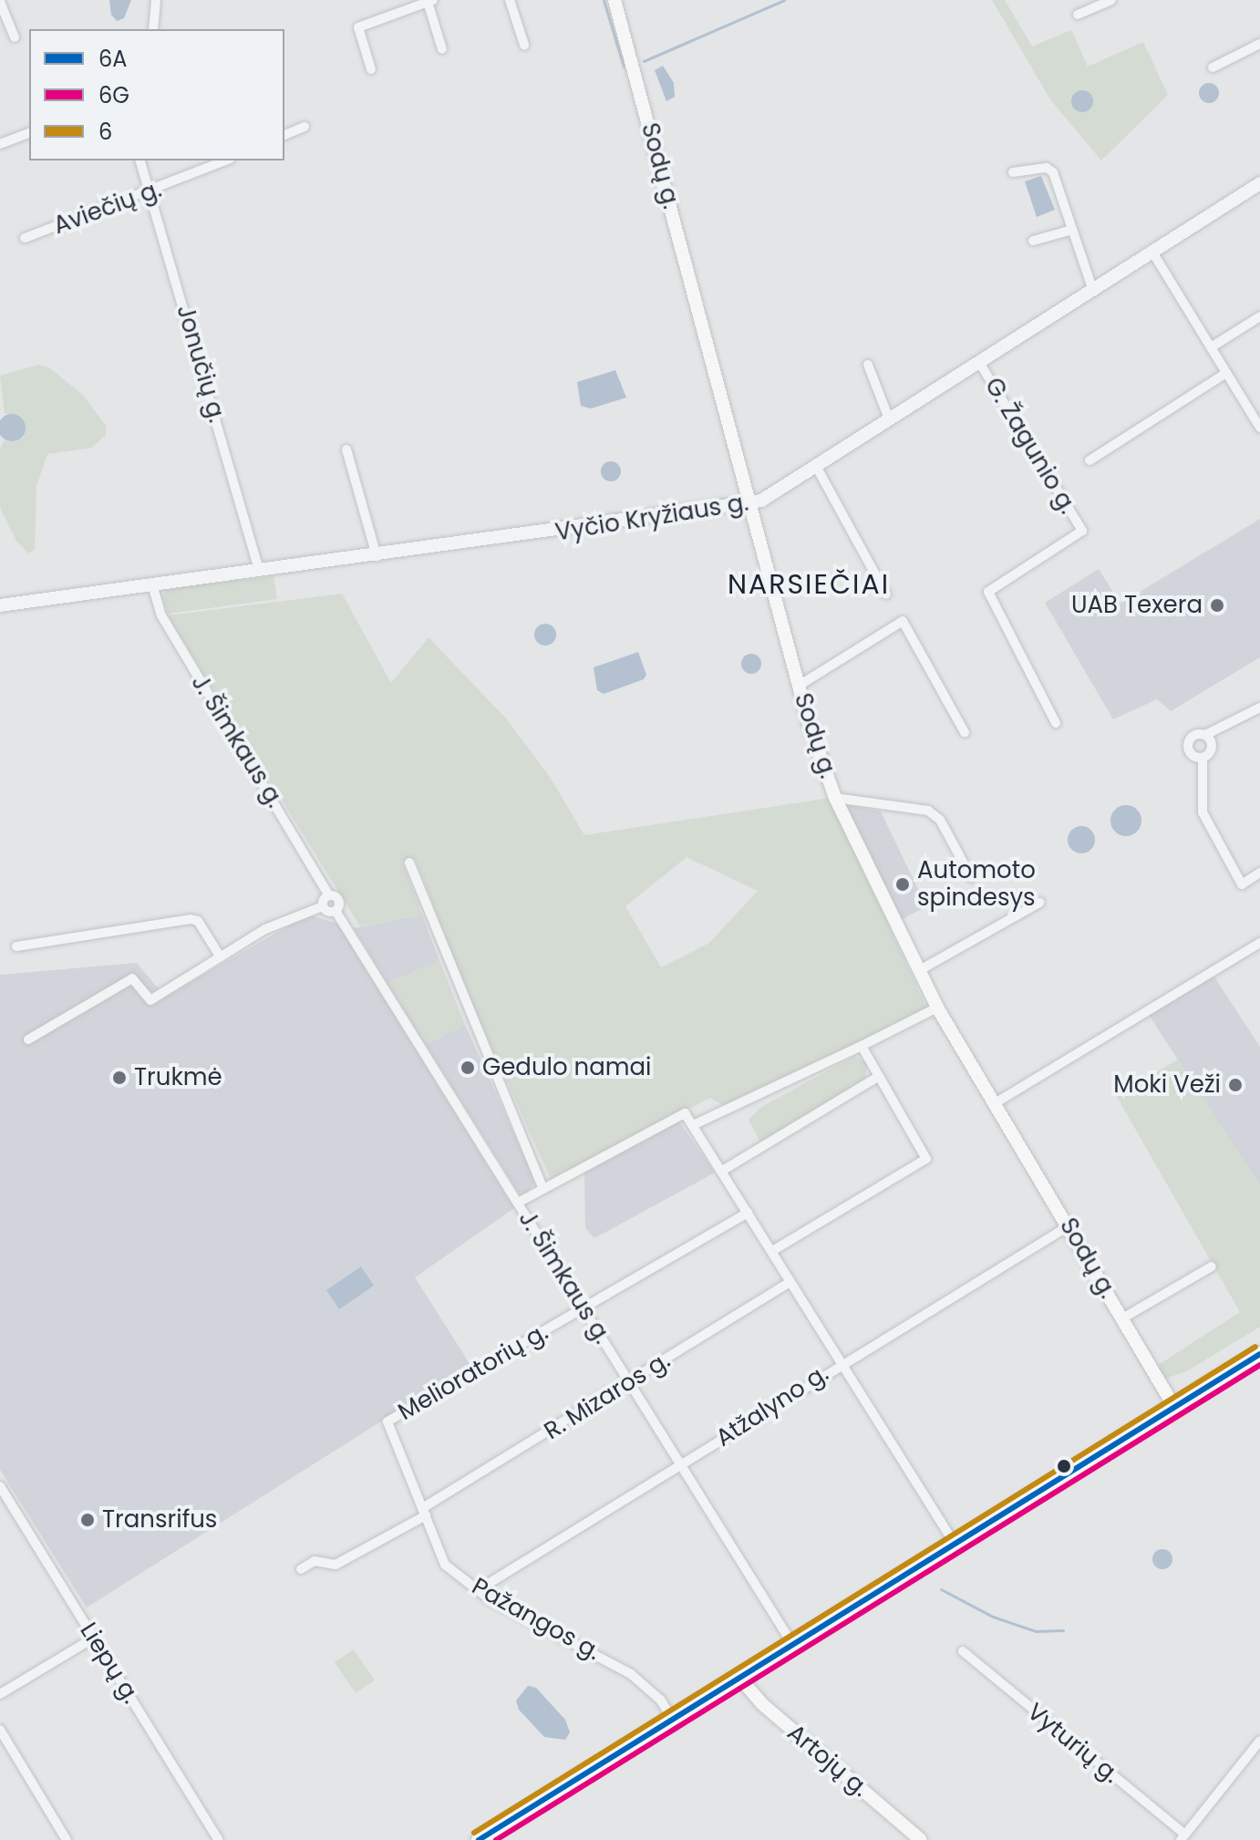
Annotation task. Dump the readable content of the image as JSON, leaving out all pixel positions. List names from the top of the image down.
{
  "streets": {
    "main road": ["Sodų g.", "Artojų g."],
    "street": [
      "Aviečių g.",
      "Jonučių g.",
      "G. Žagunio g.",
      "Vyčio Kryžiaus g.",
      "J. Šimkaus g.",
      "Melioratorių g.",
      "R. Mizaros g.",
      "Atžalyno g.",
      "Pažangos g.",
      "Liepų g.",
      "Vyturių g."
    ]
  },
  "crossings": [
    ["Sodų g.", "Vyčio Kryžiaus g."],
    ["Sodų g.", "Atžalyno g."],
    ["Aviečių g.", "Jonučių g."],
    ["Jonučių g.", "Vyčio Kryžiaus g."],
    ["G. Žagunio g.", "Vyčio Kryžiaus g."],
    ["Vyčio Kryžiaus g.", "J. Šimkaus g."],
    ["J. Šimkaus g.", "Melioratorių g."],
    ["J. Šimkaus g.", "R. Mizaros g."],
    ["J. Šimkaus g.", "Atžalyno g."],
    ["Melioratorių g.", "Pažangos g."],
    ["R. Mizaros g.", "Pažangos g."],
    ["Atžalyno g.", "Pažangos g."]
  ],
  "districts": ["NARSIEČIAI"],
  "places": [
    "UAB Texera",
    "Automoto spindesys",
    "Gedulo namai",
    "Trukmė",
    "Moki Veži",
    "Transrifus"
  ],
  "lines": ["transit line 6", "transit line 6A", "transit line 6G"],
  "legend": ["6A", "6G", "6"]
}
